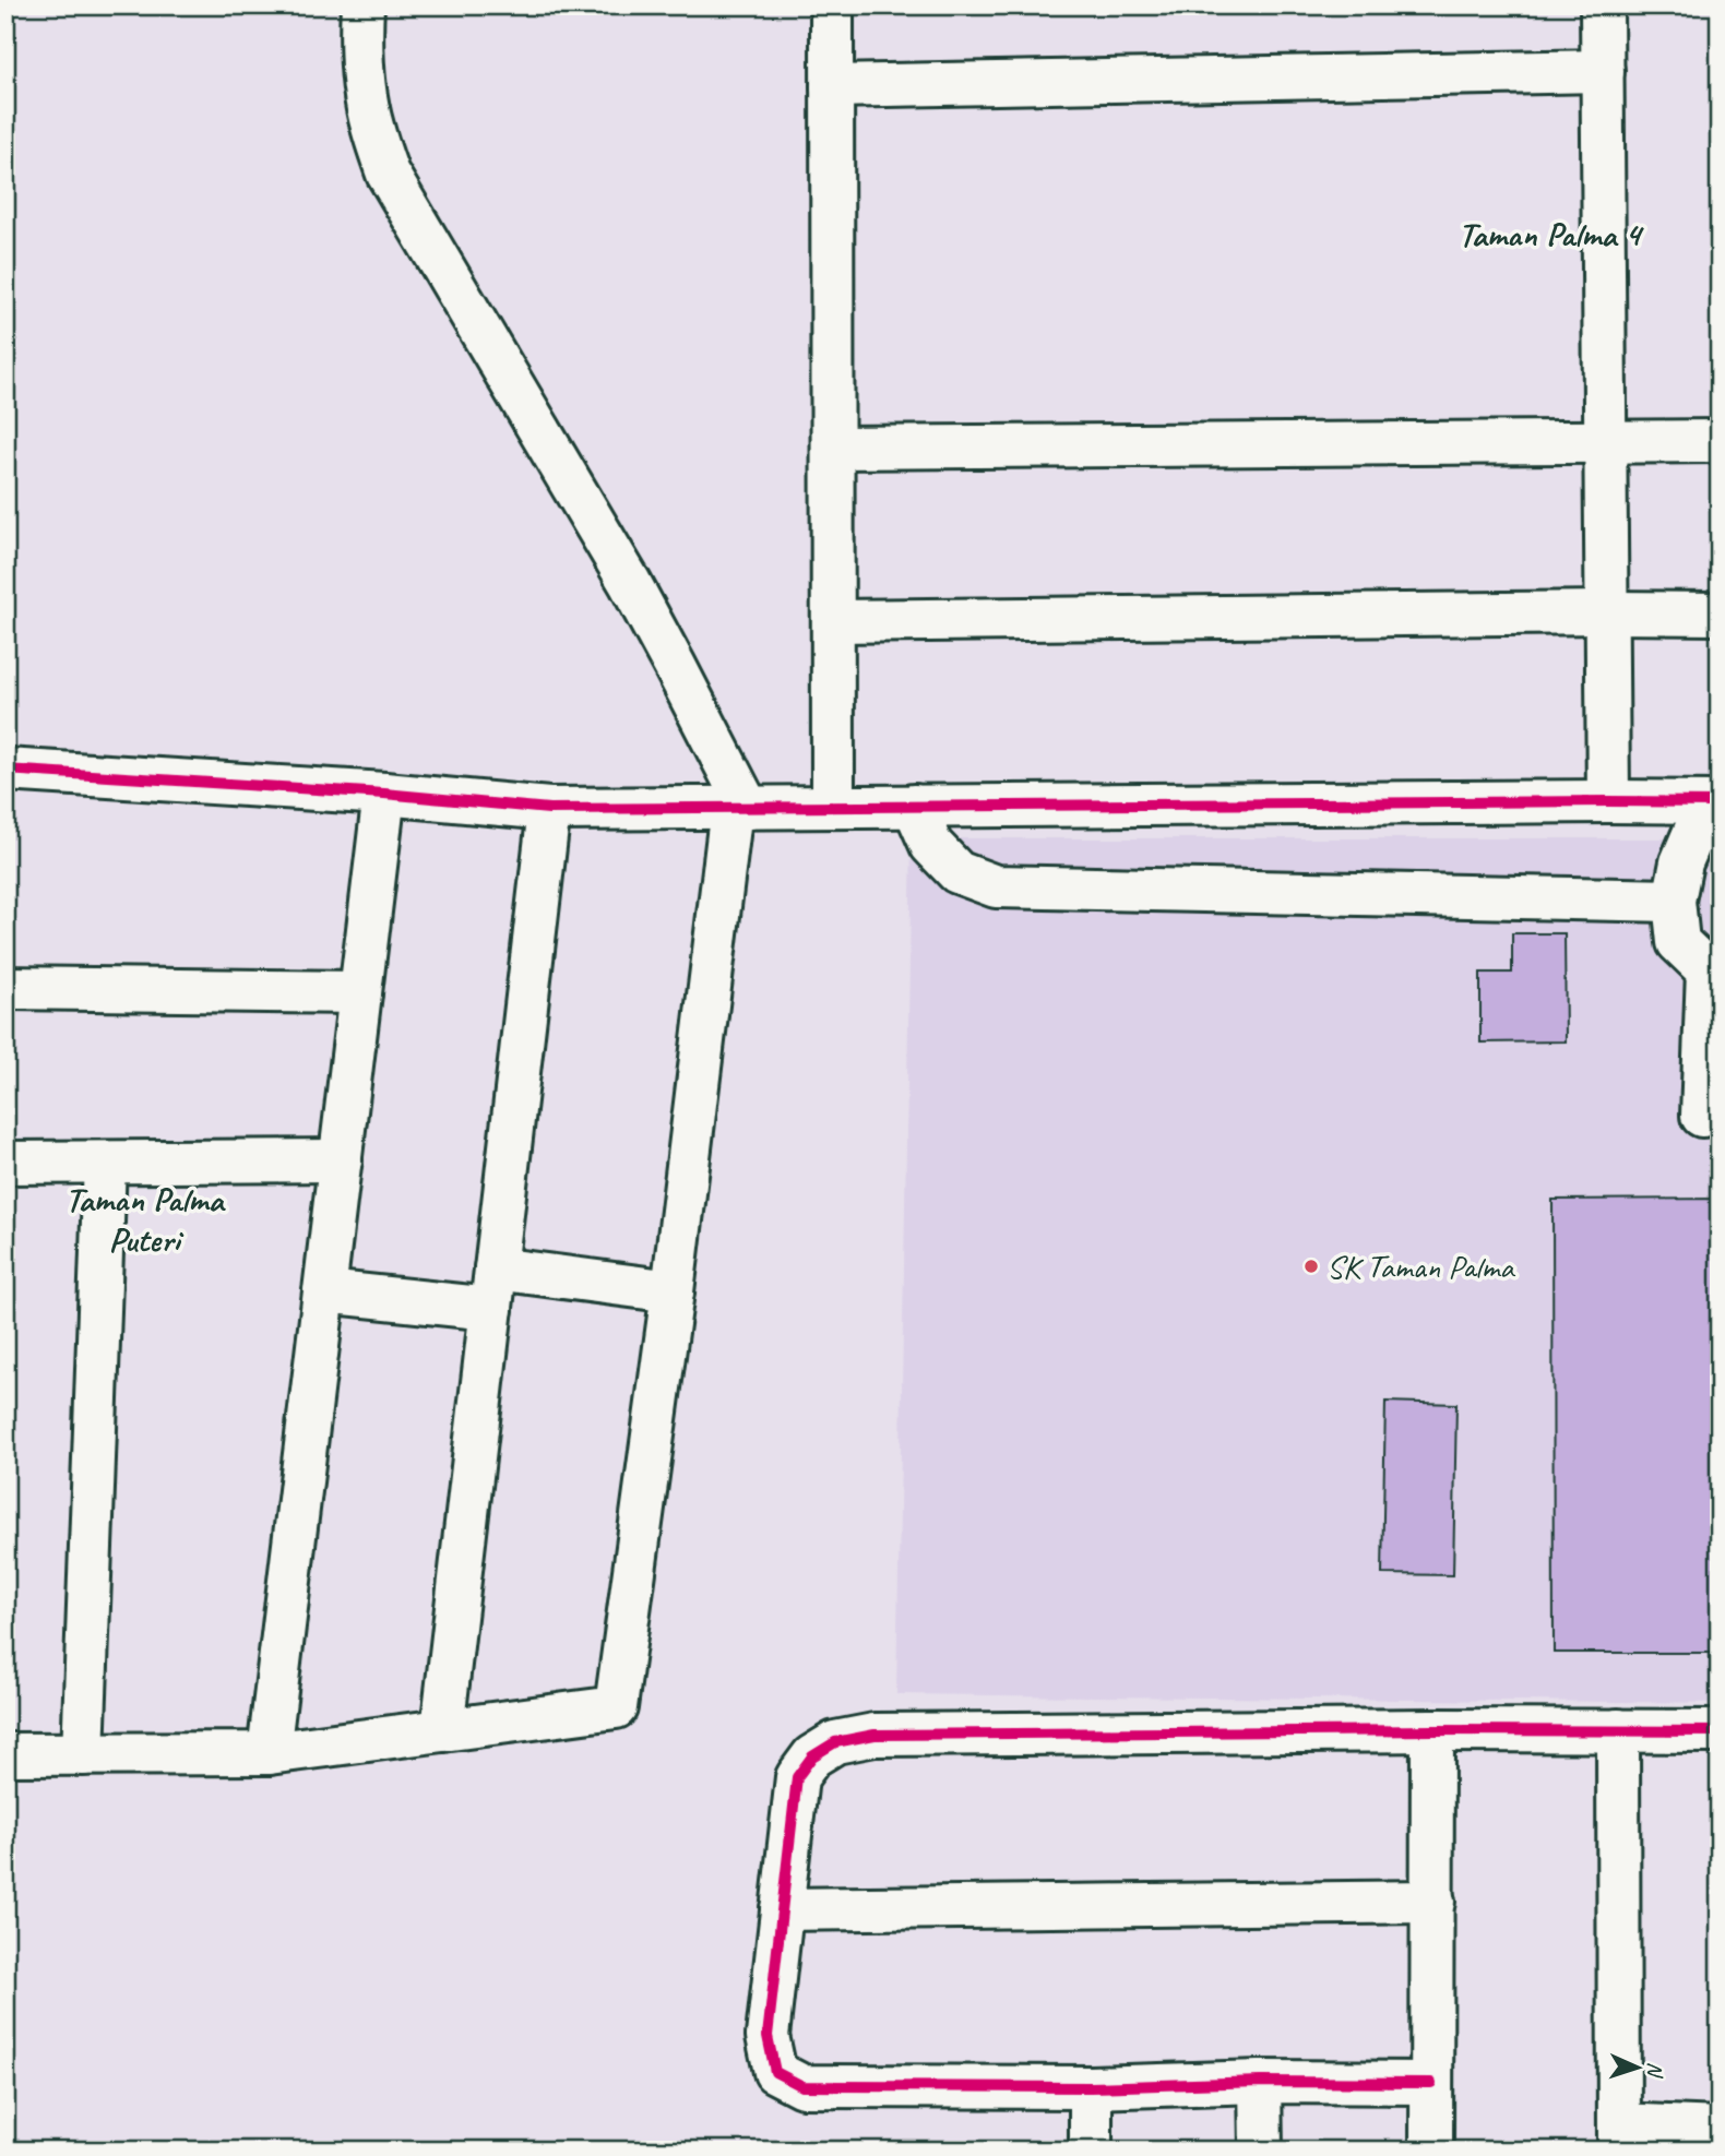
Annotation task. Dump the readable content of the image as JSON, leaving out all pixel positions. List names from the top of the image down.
{
  "districts": ["Taman Palma 4", "Taman Palma Puteri"],
  "places": ["SK Taman Palma"],
  "north": "right"
}
